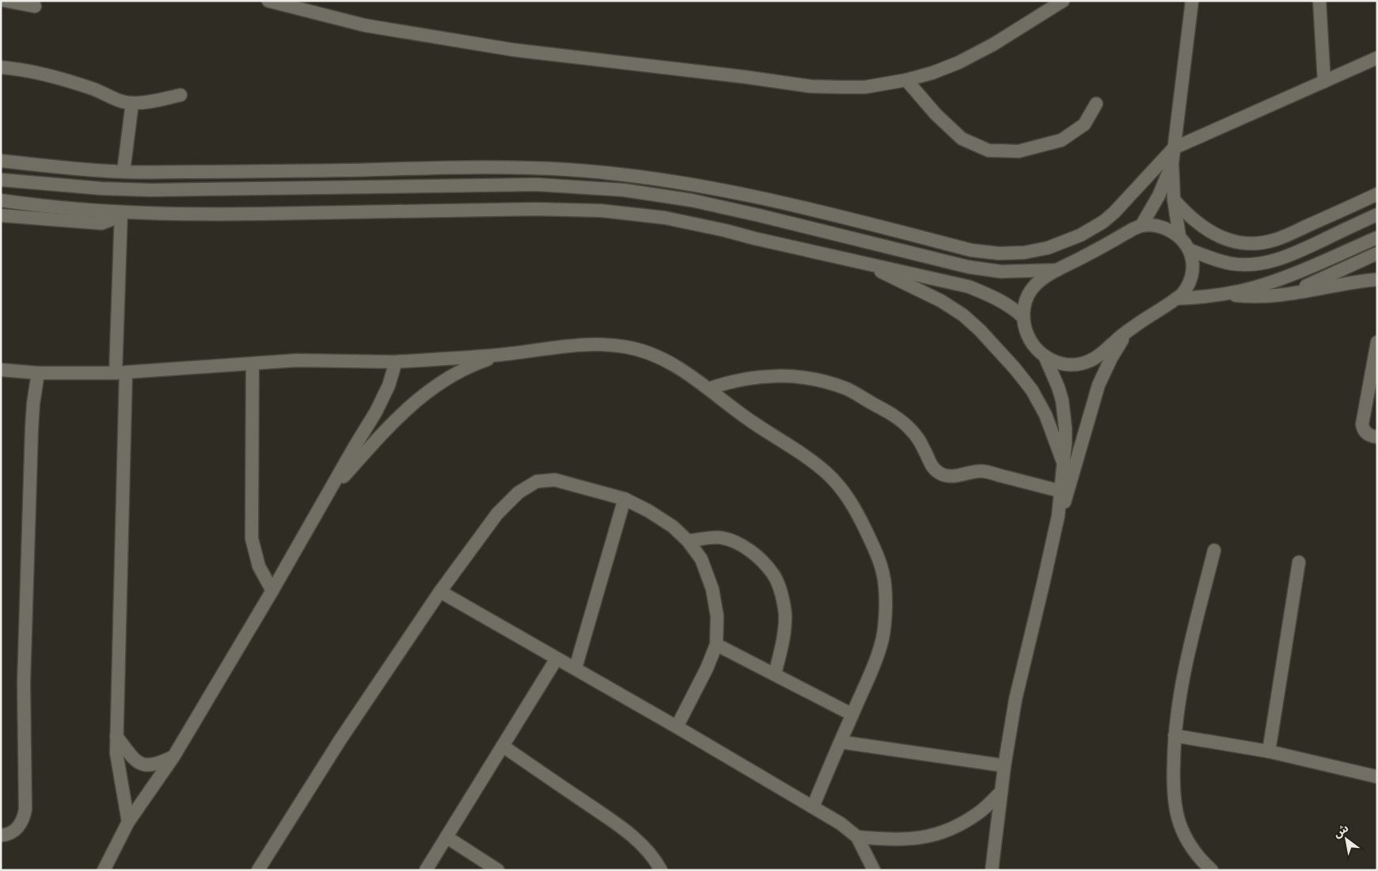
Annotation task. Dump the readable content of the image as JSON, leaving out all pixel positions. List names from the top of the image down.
{
  "north": "top left"
}
